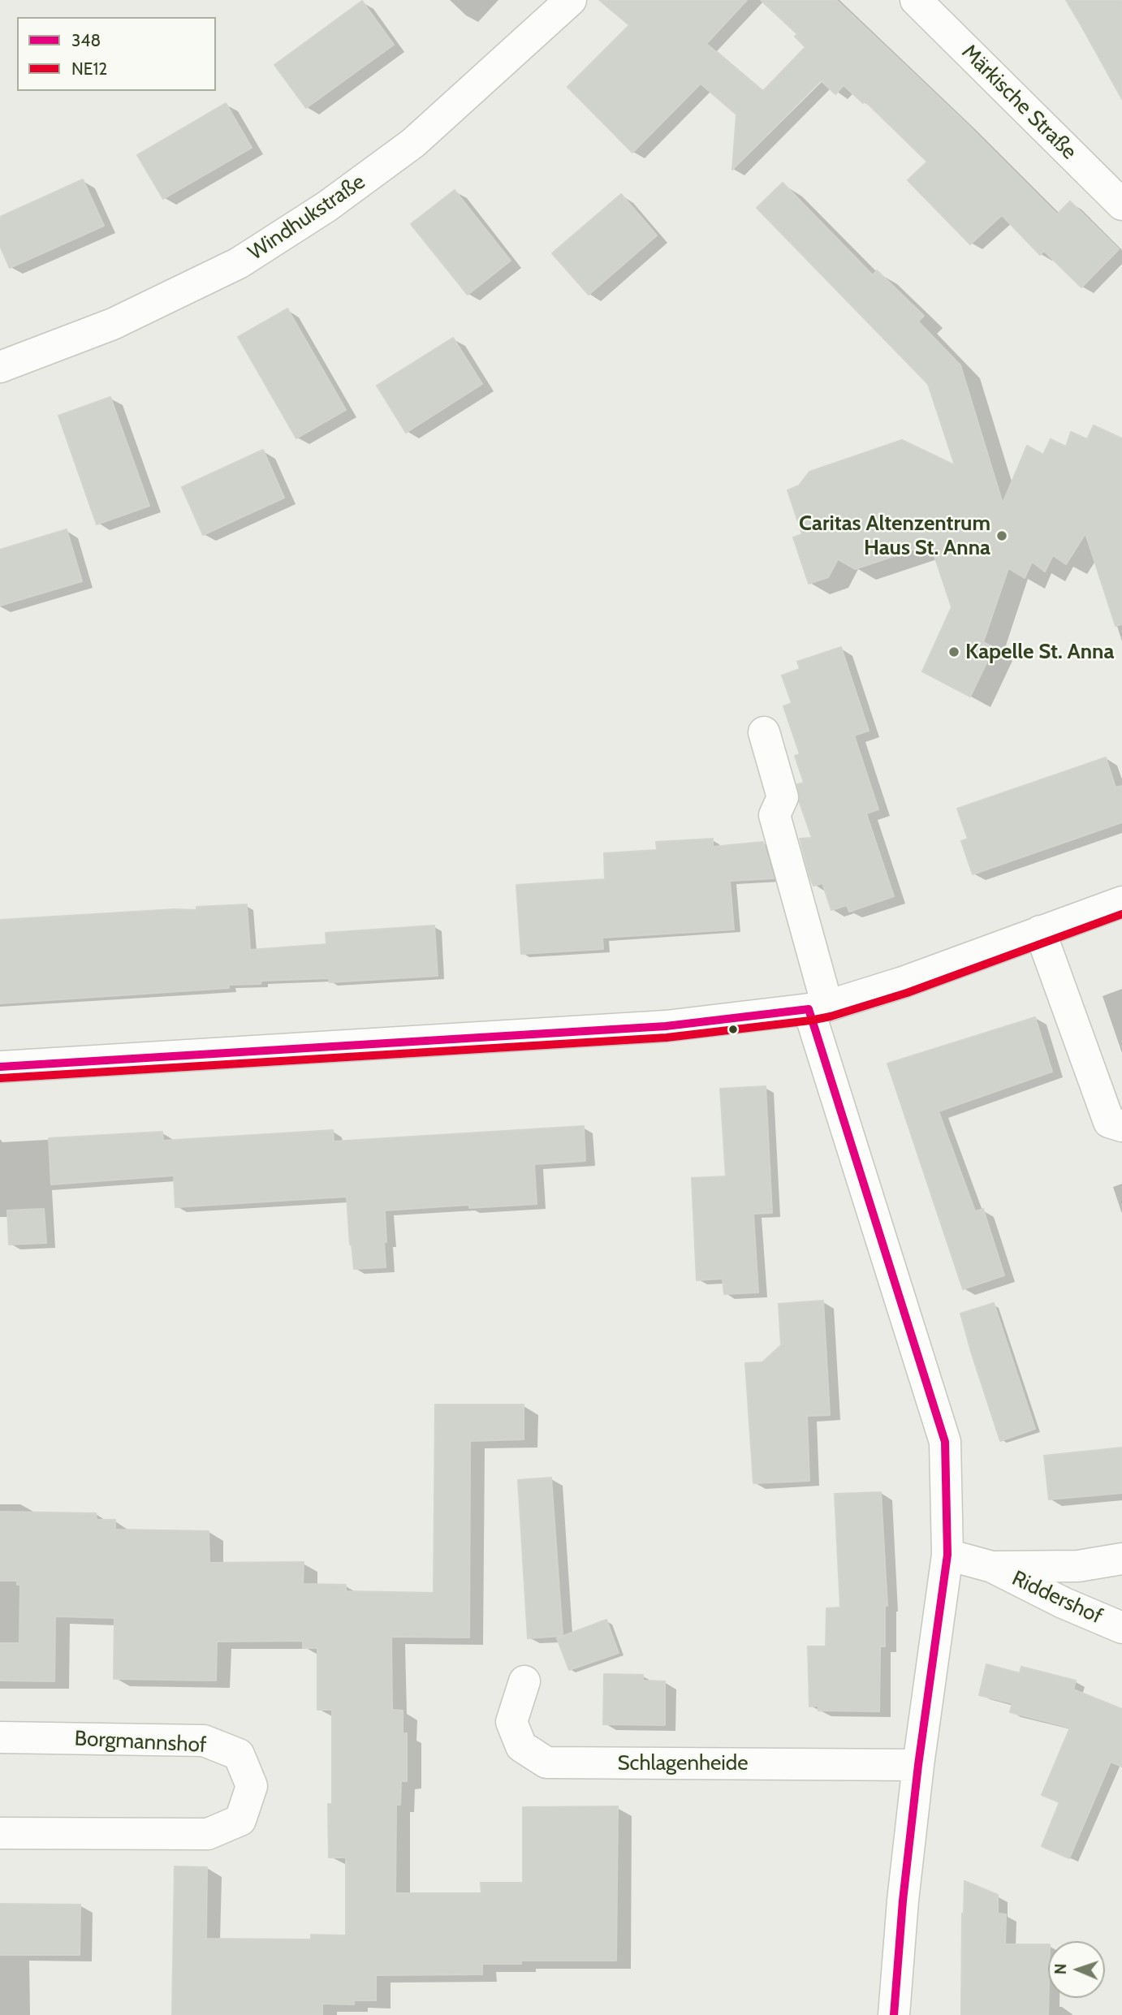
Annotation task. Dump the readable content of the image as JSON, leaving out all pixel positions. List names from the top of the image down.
{
  "streets": {
    "street": [
      "Märkische Straße",
      "Windhukstraße",
      "Riddershof",
      "Borgmannshof",
      "Schlagenheide"
    ]
  },
  "places": ["Caritas Altenzentrum Haus St. Anna", "Kapelle St. Anna"],
  "lines": ["transit line NE12", "transit line 348"],
  "legend": ["348", "NE12"],
  "north": "left"
}
